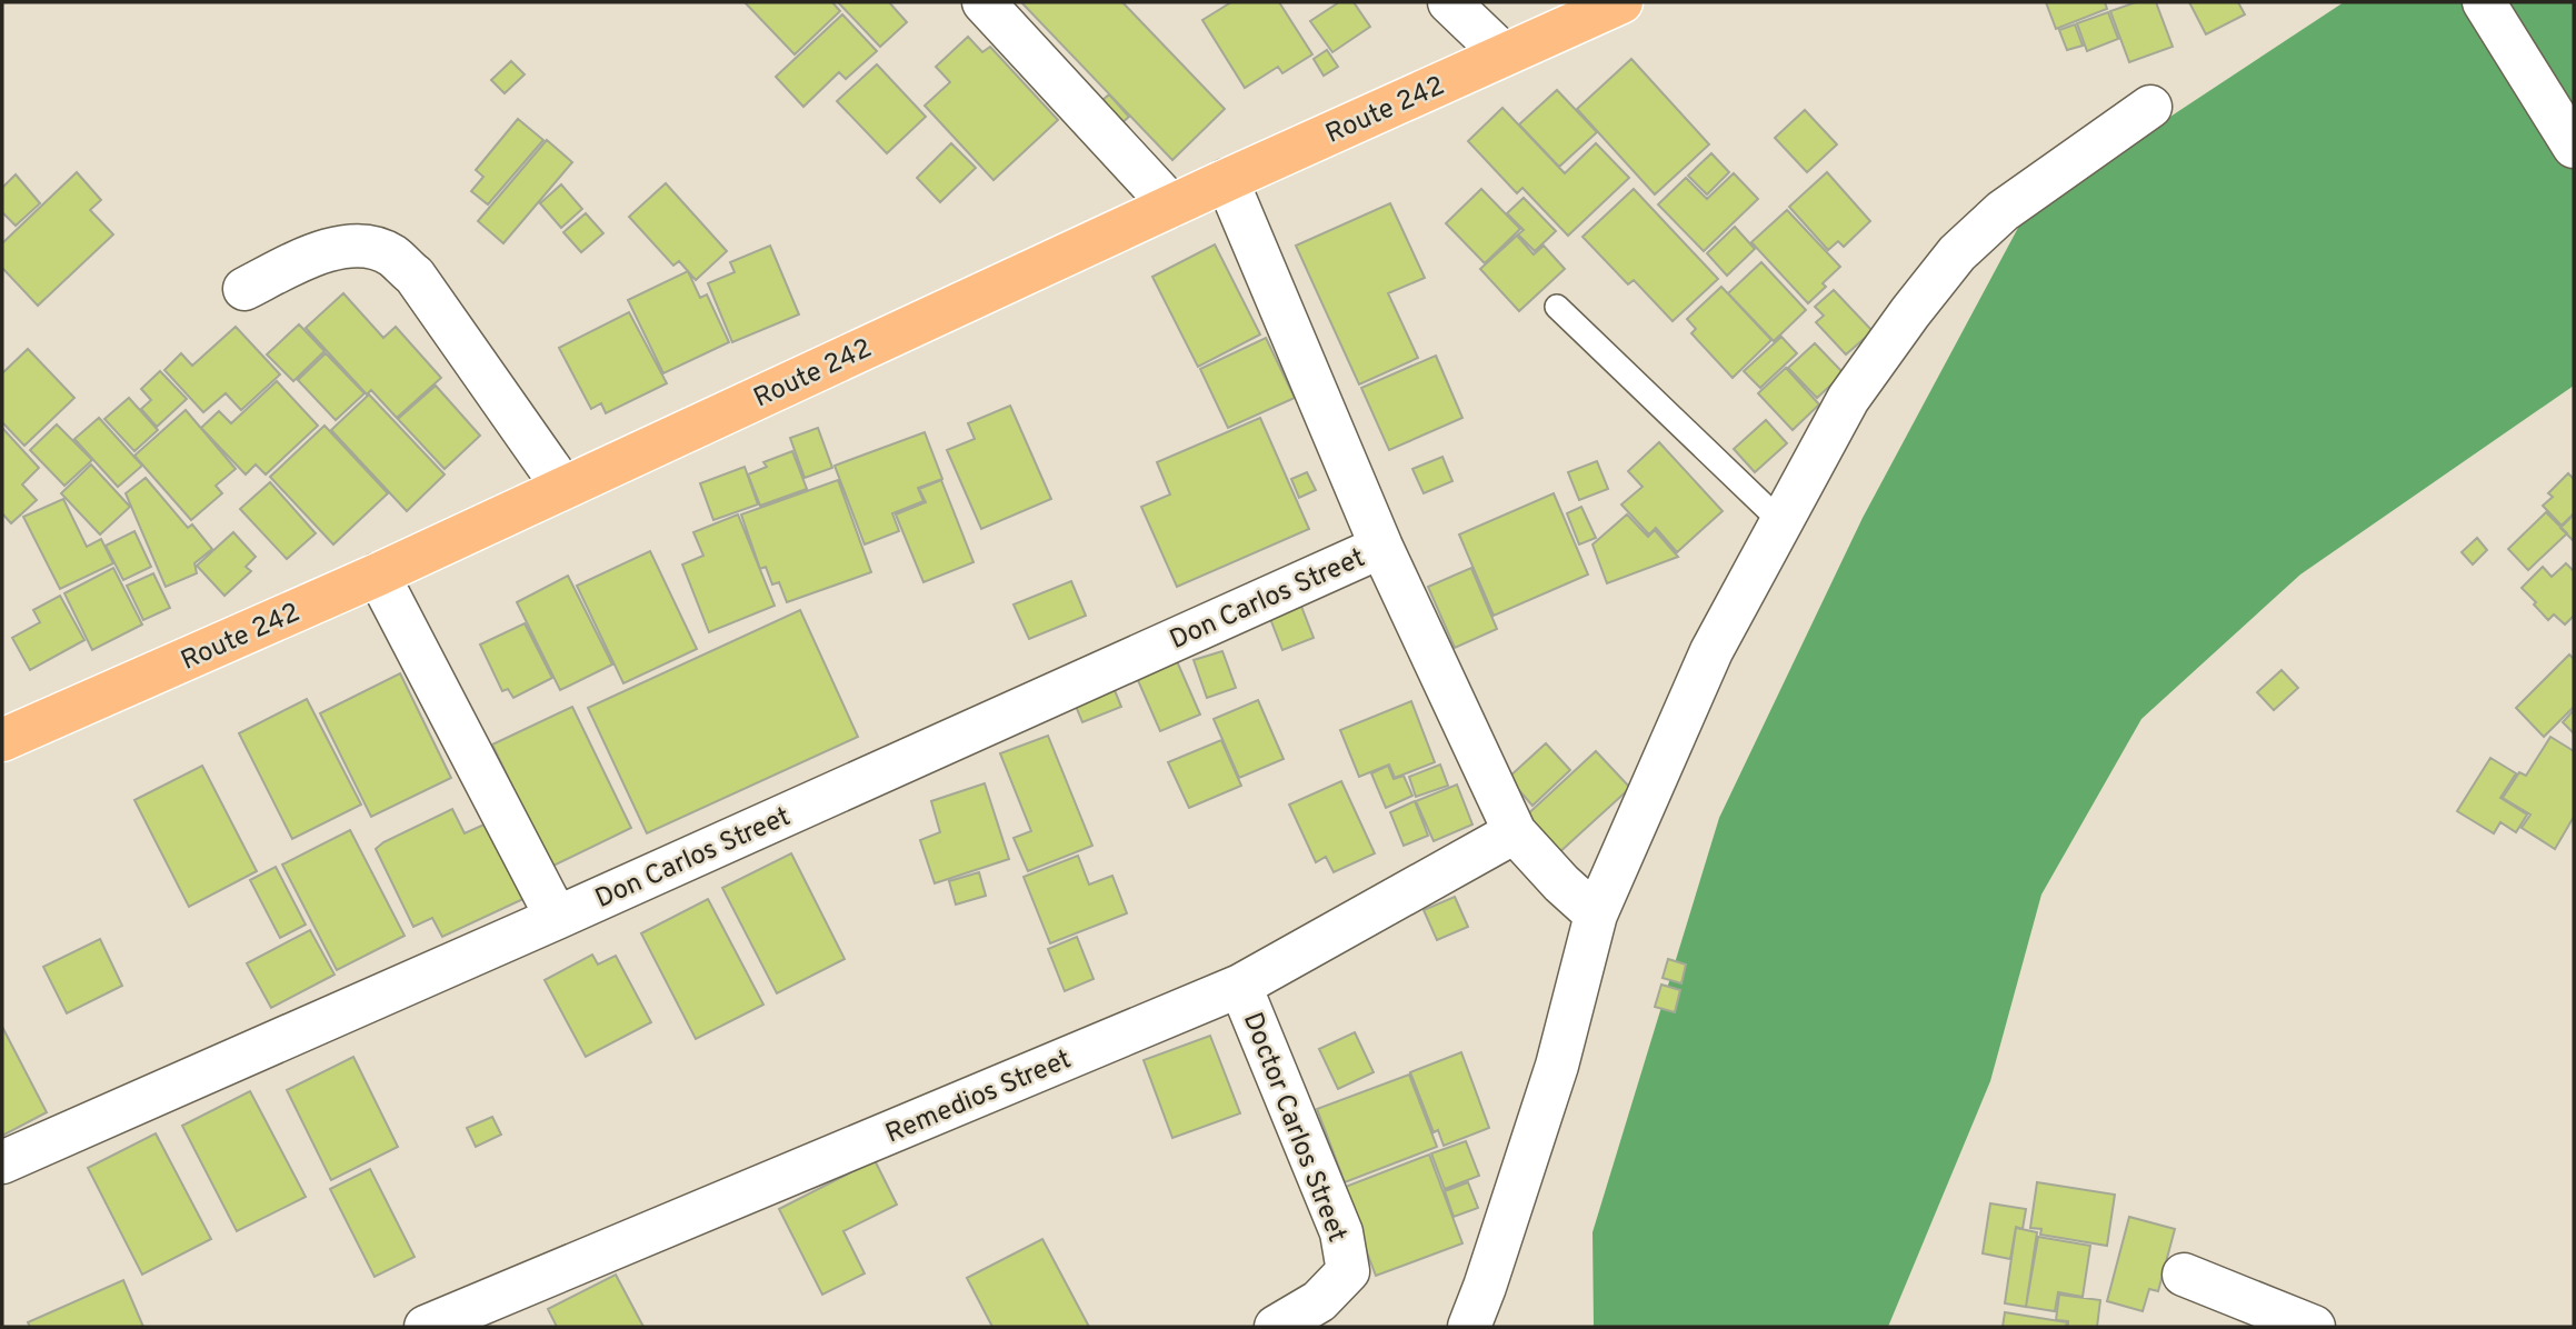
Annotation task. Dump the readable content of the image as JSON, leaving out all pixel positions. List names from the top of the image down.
{
  "streets": {
    "main road": ["Route 242"],
    "street": ["Don Carlos Street", "Remedios Street", "Doctor Carlos Street"]
  },
  "crossings": [
    ["Remedios Street", "Doctor Carlos Street"]
  ]
}
